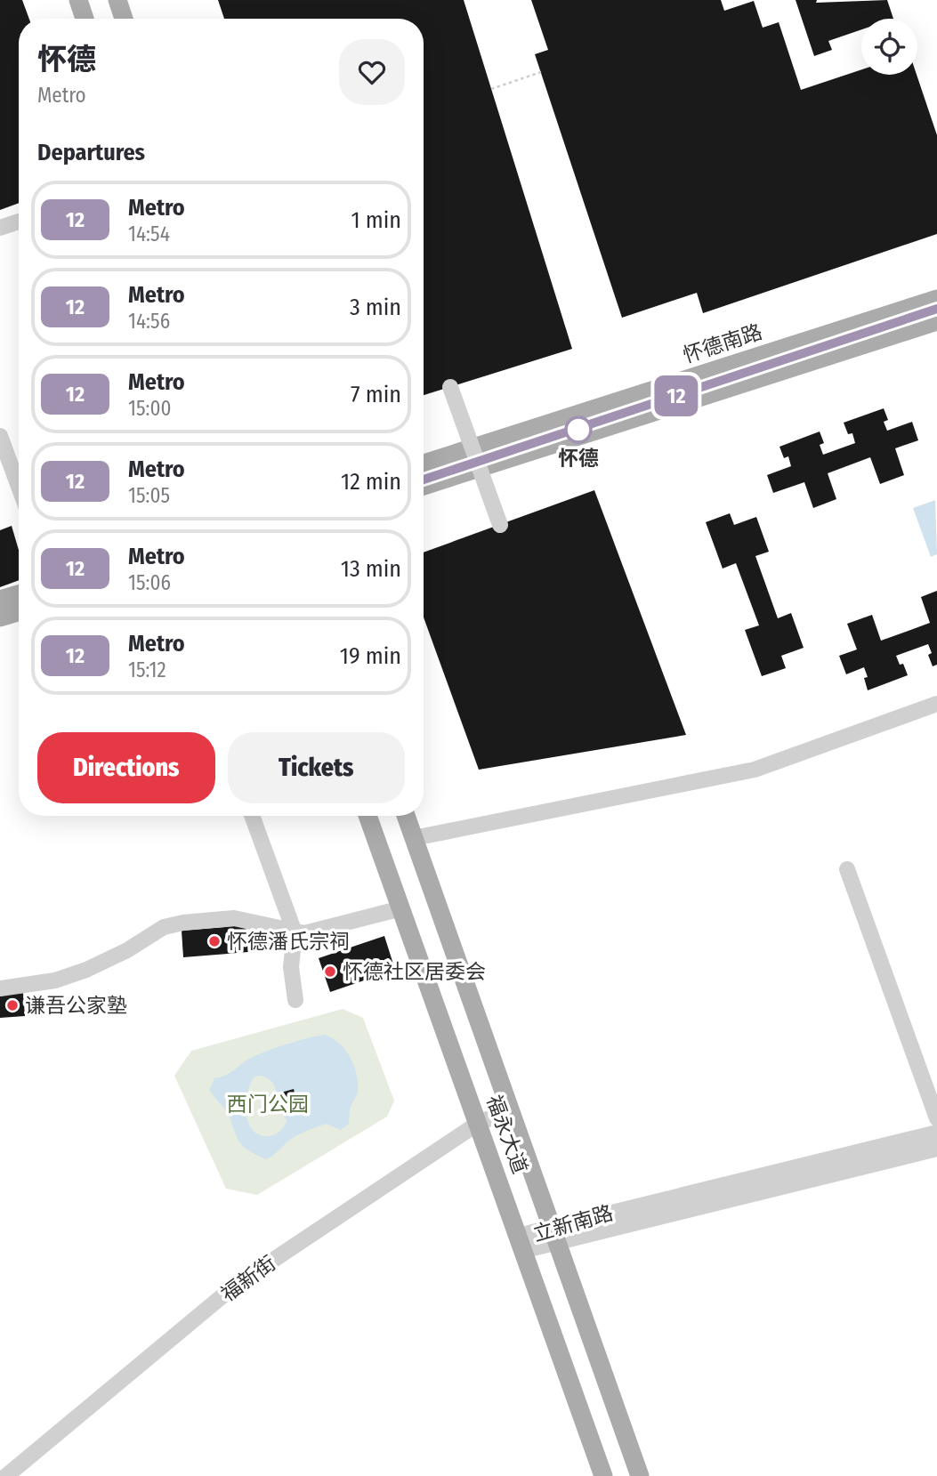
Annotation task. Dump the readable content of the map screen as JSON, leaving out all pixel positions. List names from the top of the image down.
{
  "streets": {
    "main road": ["怀德南路", "福永大道"],
    "street": ["立新南路", "福新街"]
  },
  "crossings": [
    ["福永大道", "立新南路"],
    ["福永大道", "福新街"]
  ],
  "parks": ["西门公园"],
  "places": [
    "怀德",
    "怀德潘氏宗祠",
    "怀德社区居委会",
    "谦吾公家塾"
  ],
  "lines": ["metro line 12"],
  "page": {
    "on_map": "12",
    "heading": [
      ["怀德", "Metro"],
      "Departures"
    ],
    "list": [
      {
        "mark": "12",
        "name": "Metro",
        "note": "14:54",
        "value": "1 min"
      },
      {
        "mark": "12",
        "name": "Metro",
        "note": "14:56",
        "value": "3 min"
      },
      {
        "mark": "12",
        "name": "Metro",
        "note": "15:00",
        "value": "7 min"
      },
      {
        "mark": "12",
        "name": "Metro",
        "note": "15:05",
        "value": "12 min"
      },
      {
        "mark": "12",
        "name": "Metro",
        "note": "15:06",
        "value": "13 min"
      },
      {
        "mark": "12",
        "name": "Metro",
        "note": "15:12",
        "value": "19 min"
      }
    ],
    "buttons": ["Directions", "Tickets"]
  }
}
